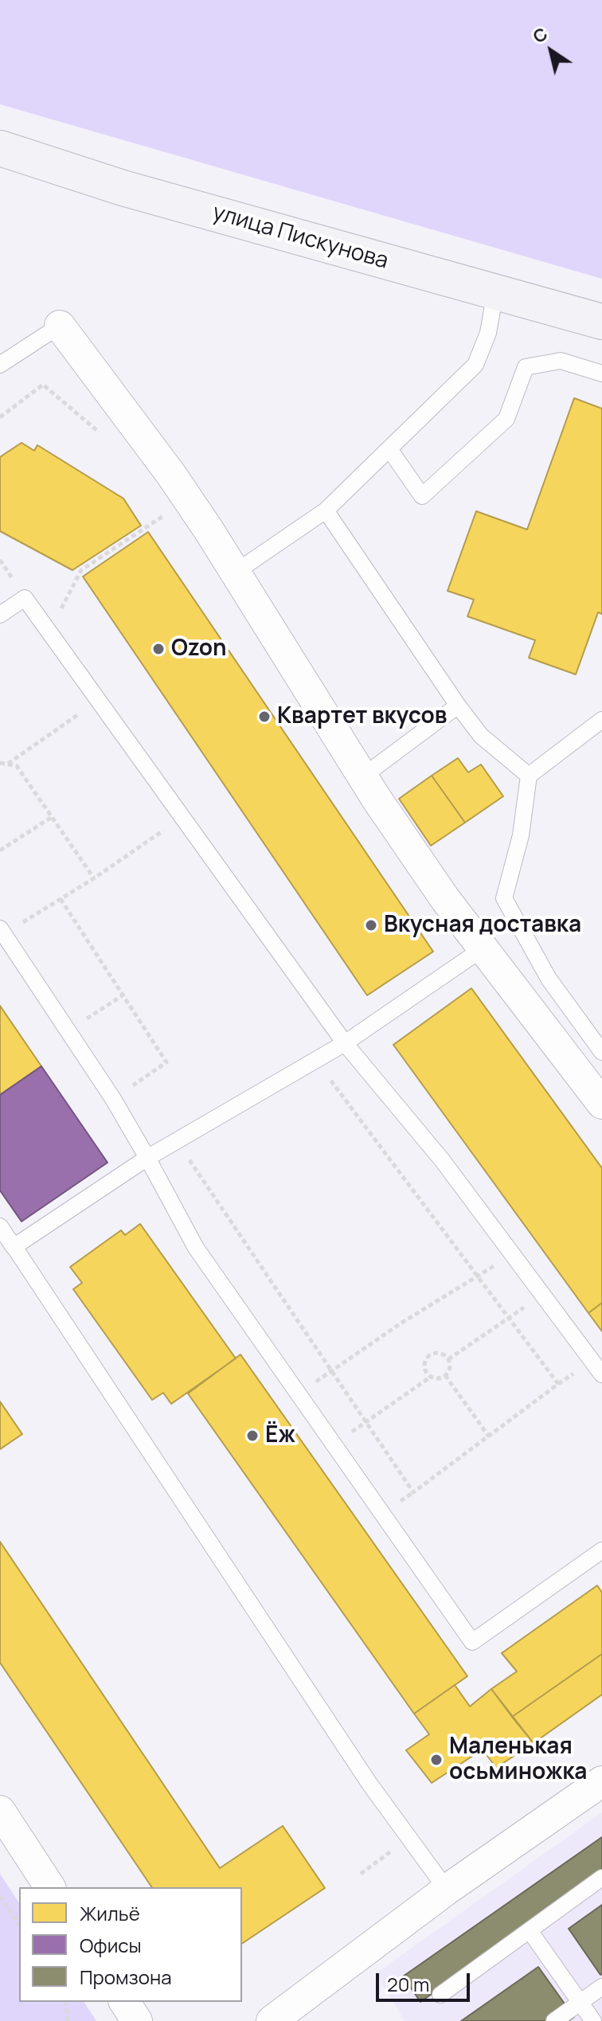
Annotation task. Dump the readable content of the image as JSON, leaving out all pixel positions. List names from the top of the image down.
{
  "streets": {
    "street": ["улица Пискунова"]
  },
  "places": [
    "Ozon",
    "Квартет вкусов",
    "Вкусная доставка",
    "Ёж",
    "Маленькая осьминожка"
  ],
  "legend": ["Жильё", "Офисы", "Промзона"],
  "scale_bar": "20 m",
  "north": "top left"
}
